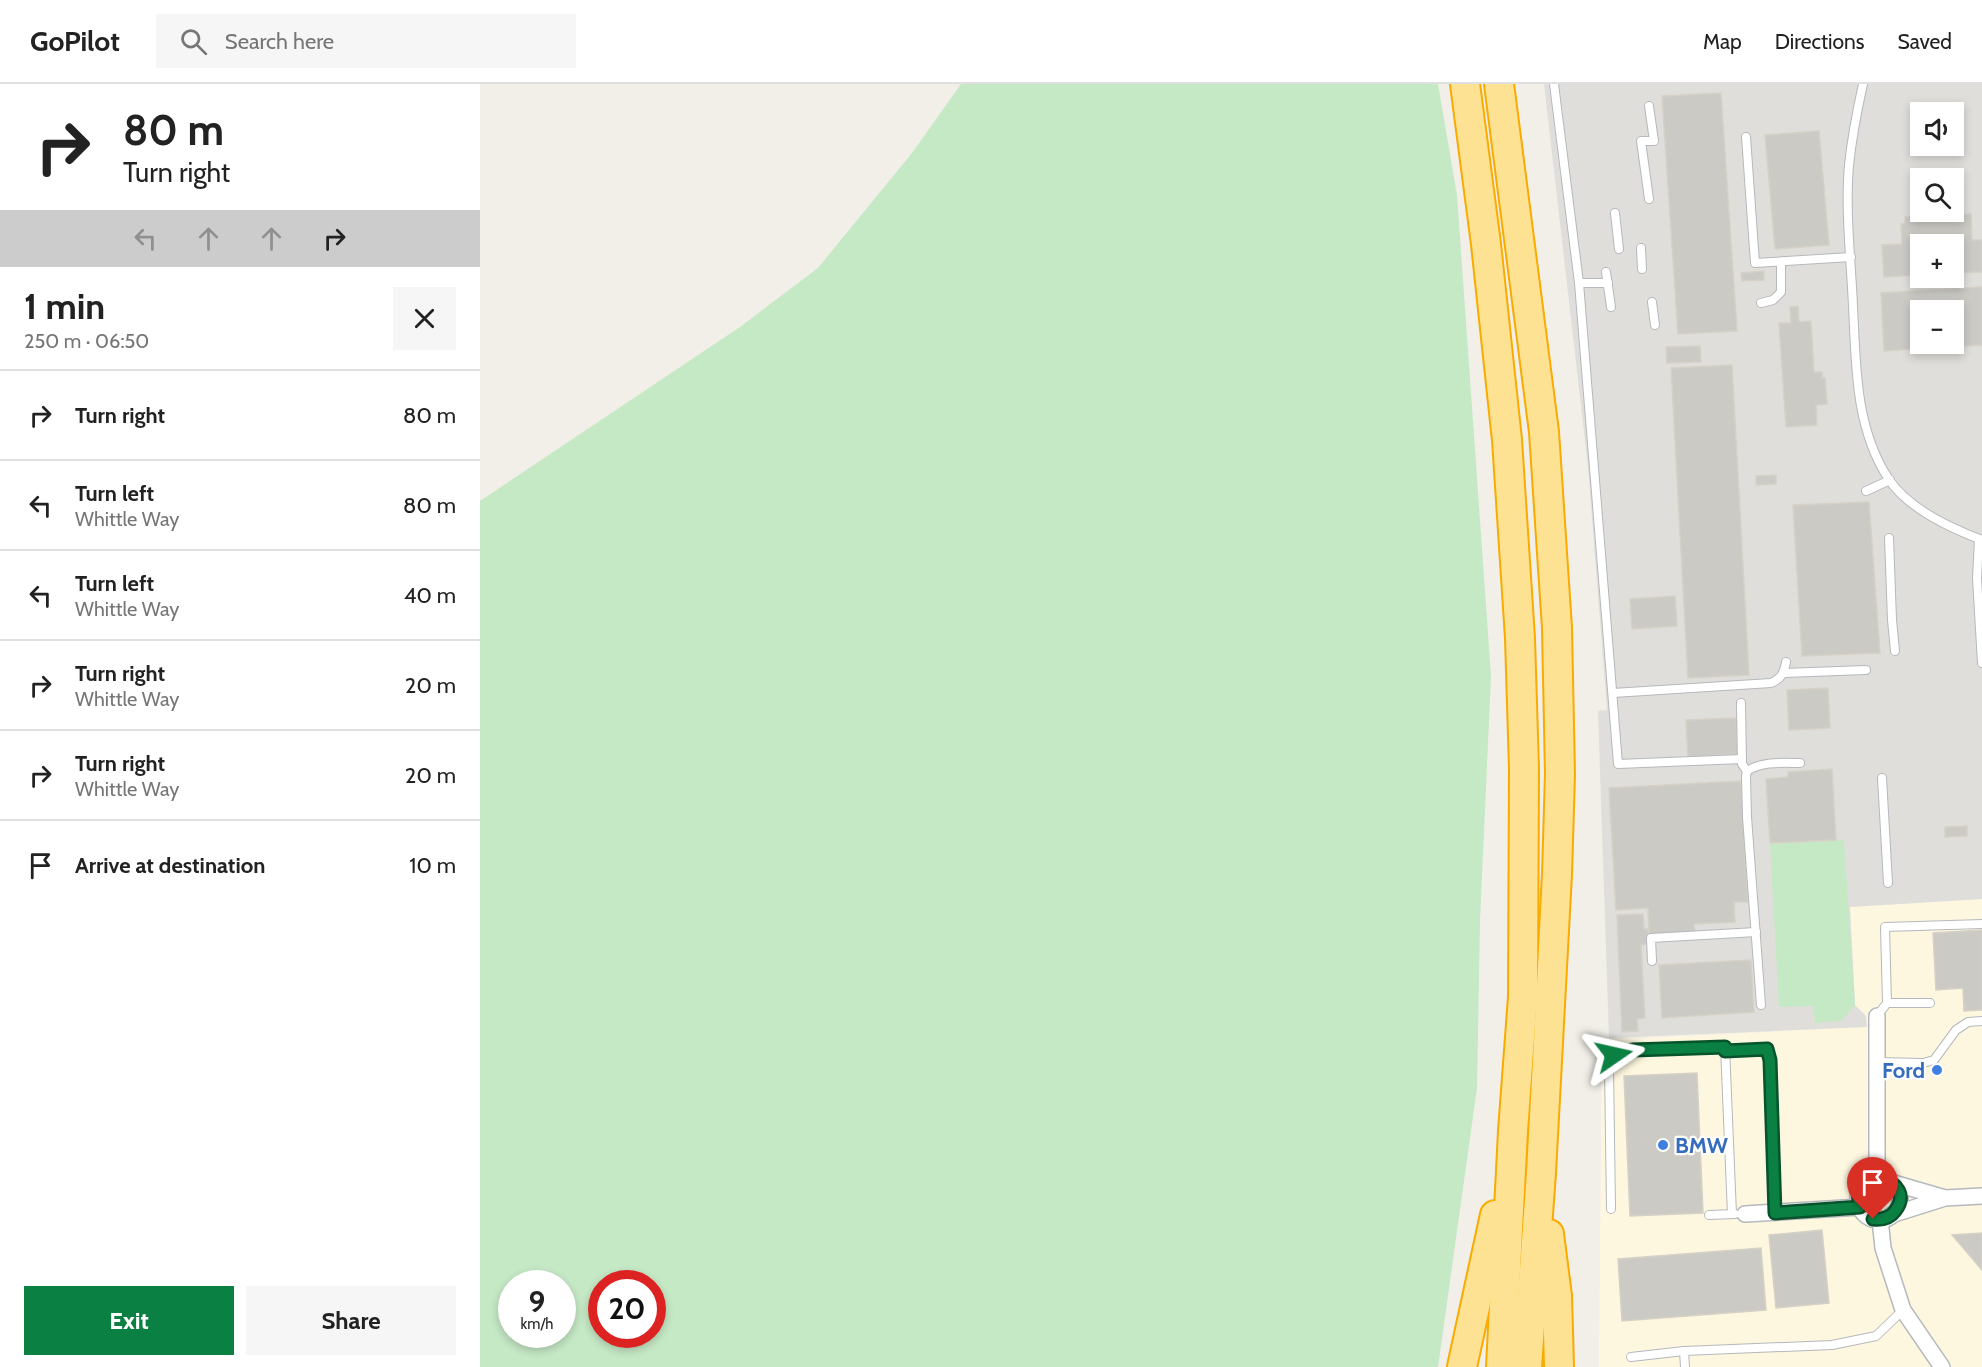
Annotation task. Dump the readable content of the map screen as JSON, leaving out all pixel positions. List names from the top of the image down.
{
  "places": ["Ford", "BMW"],
  "page": {
    "header": "GoPilot",
    "search": "Search here",
    "nav": ["Map", "Directions", "Saved"],
    "turn": ["80 m", "Turn right"],
    "map_buttons": ["+", "−"],
    "heading": ["1 min", "250 m · 06:50"],
    "list": [
      {
        "name": "Turn right",
        "value": "80 m"
      },
      {
        "name": "Turn left",
        "note": "Whittle Way",
        "value": "80 m"
      },
      {
        "name": "Turn left",
        "note": "Whittle Way",
        "value": "40 m"
      },
      {
        "name": "Turn right",
        "note": "Whittle Way",
        "value": "20 m"
      },
      {
        "name": "Turn right",
        "note": "Whittle Way",
        "value": "20 m"
      },
      {
        "name": "Arrive at destination",
        "value": "10 m"
      }
    ],
    "speed": "9 km/h",
    "limit": "20",
    "buttons": ["Exit", "Share"]
  }
}
